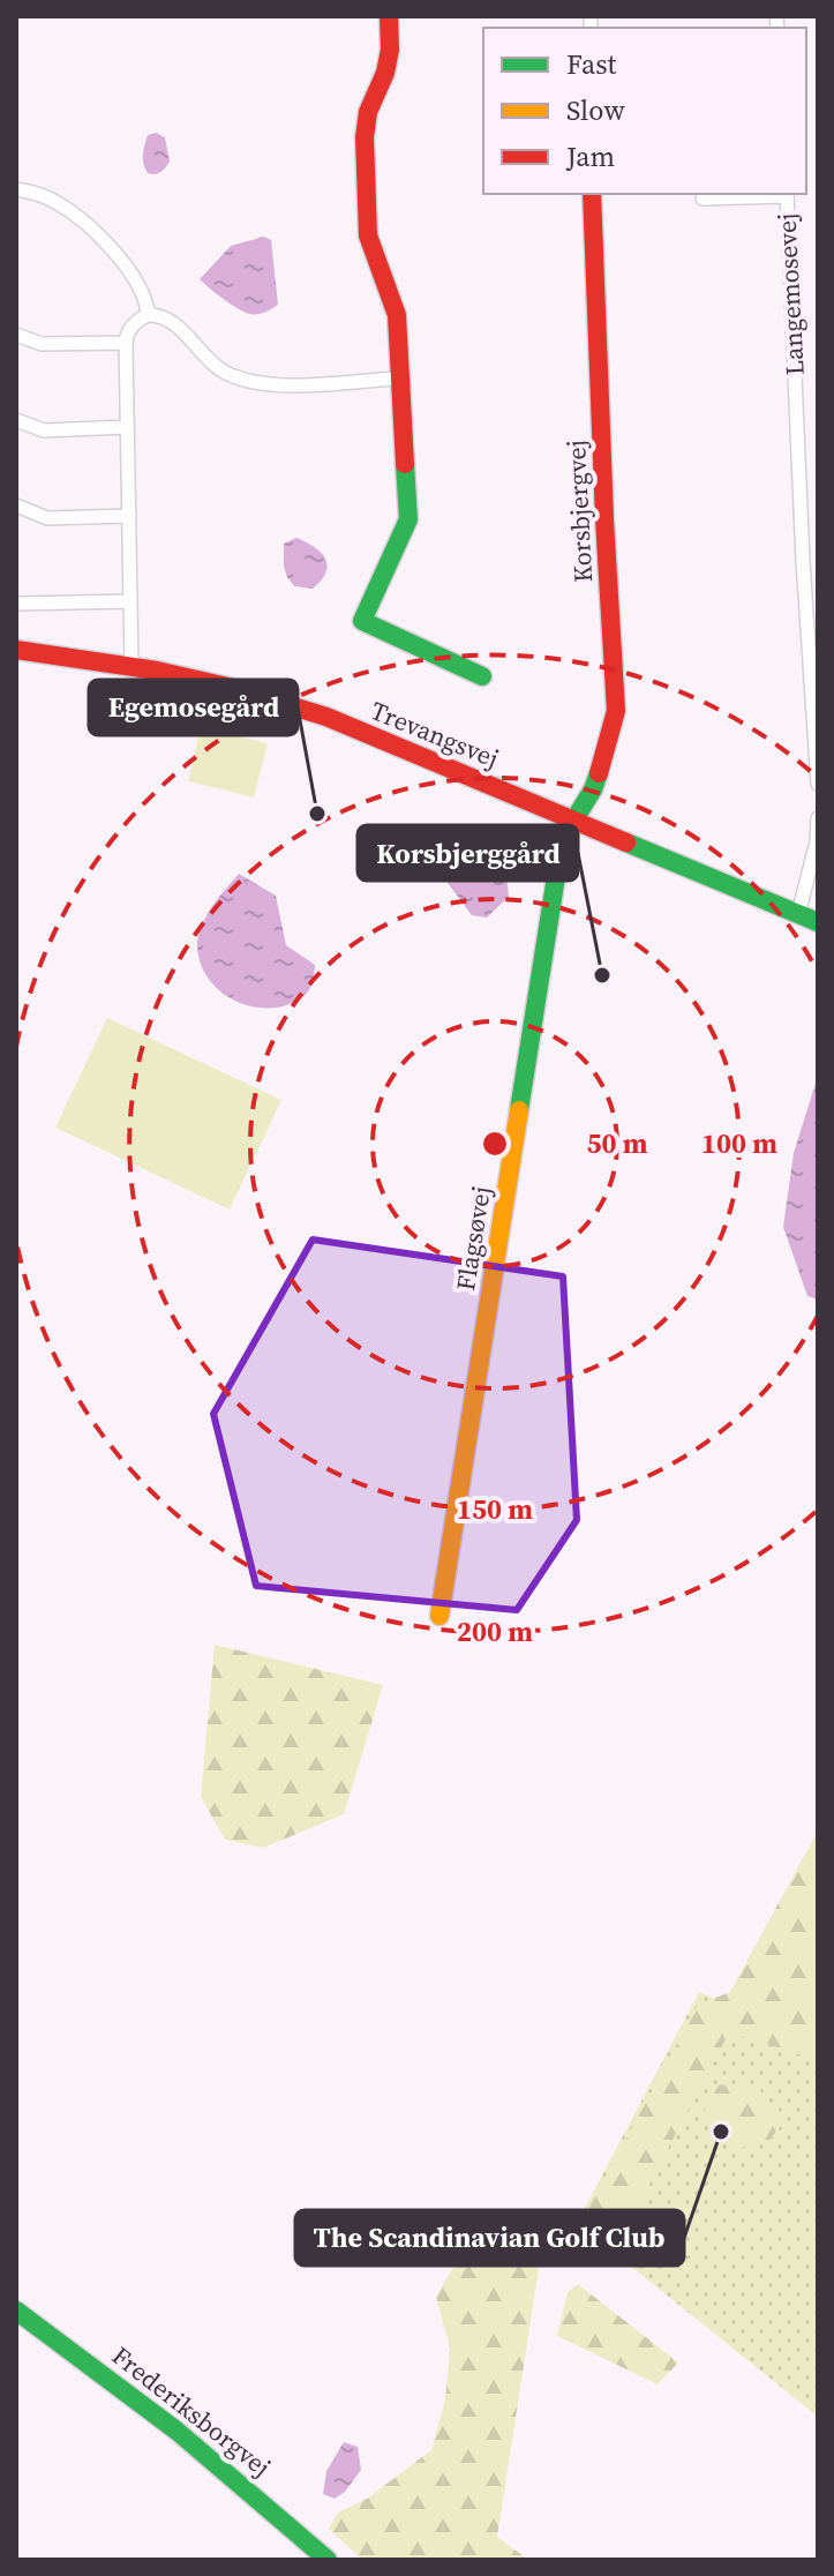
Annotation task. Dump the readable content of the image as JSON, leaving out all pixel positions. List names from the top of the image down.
{
  "streets": {
    "street": [
      "Langemosevej",
      "Korsbjergvej",
      "Trevangsvej",
      "Flagsøvej",
      "Frederiksborgvej"
    ]
  },
  "crossings": [
    ["Korsbjergvej", "Trevangsvej"],
    ["Korsbjergvej", "Flagsøvej"],
    ["Trevangsvej", "Flagsøvej"]
  ],
  "places": ["Egemosegård", "Korsbjerggård", "The Scandinavian Golf Club"],
  "legend": ["Fast", "Slow", "Jam"],
  "rings": [
    "50 m",
    "100 m",
    "150 m",
    "200 m"
  ]
}
